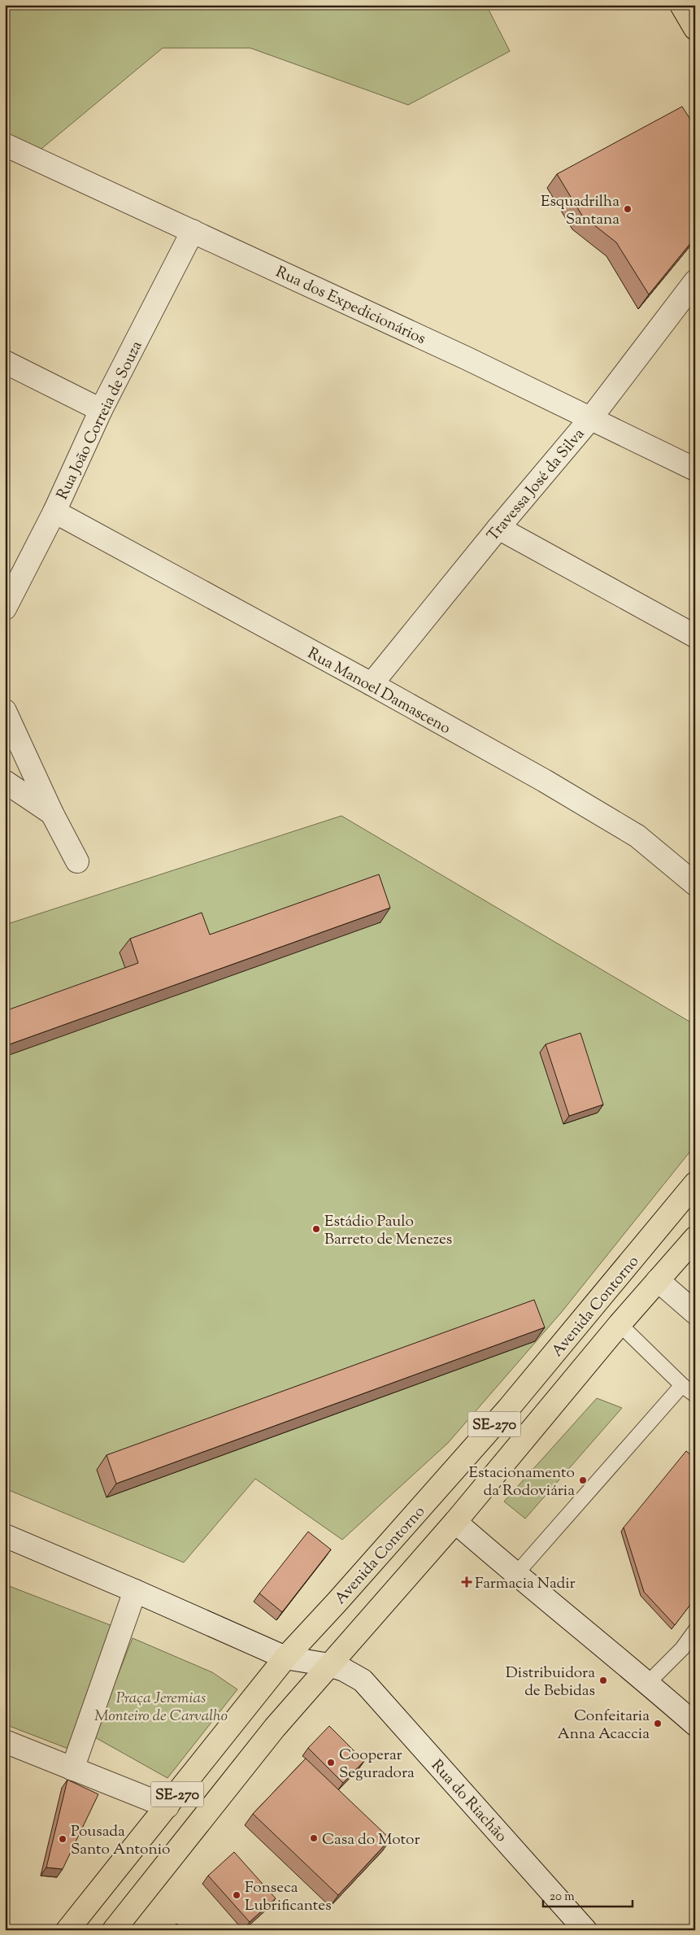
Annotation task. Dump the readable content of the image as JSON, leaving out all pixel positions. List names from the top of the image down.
{
  "streets": {
    "main road": ["Avenida Contorno", "SE-270"],
    "street": [
      "Rua dos Expedicionários",
      "Rua João Correia de Souza",
      "Travessa José da Silva",
      "Rua Manoel Damasceno",
      "Rua do Riachão"
    ]
  },
  "crossings": [
    ["Rua dos Expedicionários", "Rua João Correia de Souza"],
    ["Rua dos Expedicionários", "Travessa José da Silva"],
    ["Rua João Correia de Souza", "Rua Manoel Damasceno"],
    ["Travessa José da Silva", "Rua Manoel Damasceno"],
    ["Avenida Contorno", "Rua do Riachão"]
  ],
  "parks": ["Praça Jeremias Monteiro de Carvalho"],
  "places": {
    "other": [
      "Esquadrilha Santana",
      "Estádio Paulo Barreto de Menezes",
      "Estacionamento da Rodoviária",
      "Distribuidora de Bebidas",
      "Confeitaria Anna Acaccia",
      "Cooperar Seguradora",
      "Casa do Motor",
      "Pousada Santo Antonio",
      "Fonseca Lubrificantes"
    ],
    "health": ["Farmacia Nadir"]
  },
  "scale_bar": "20 m"
}
